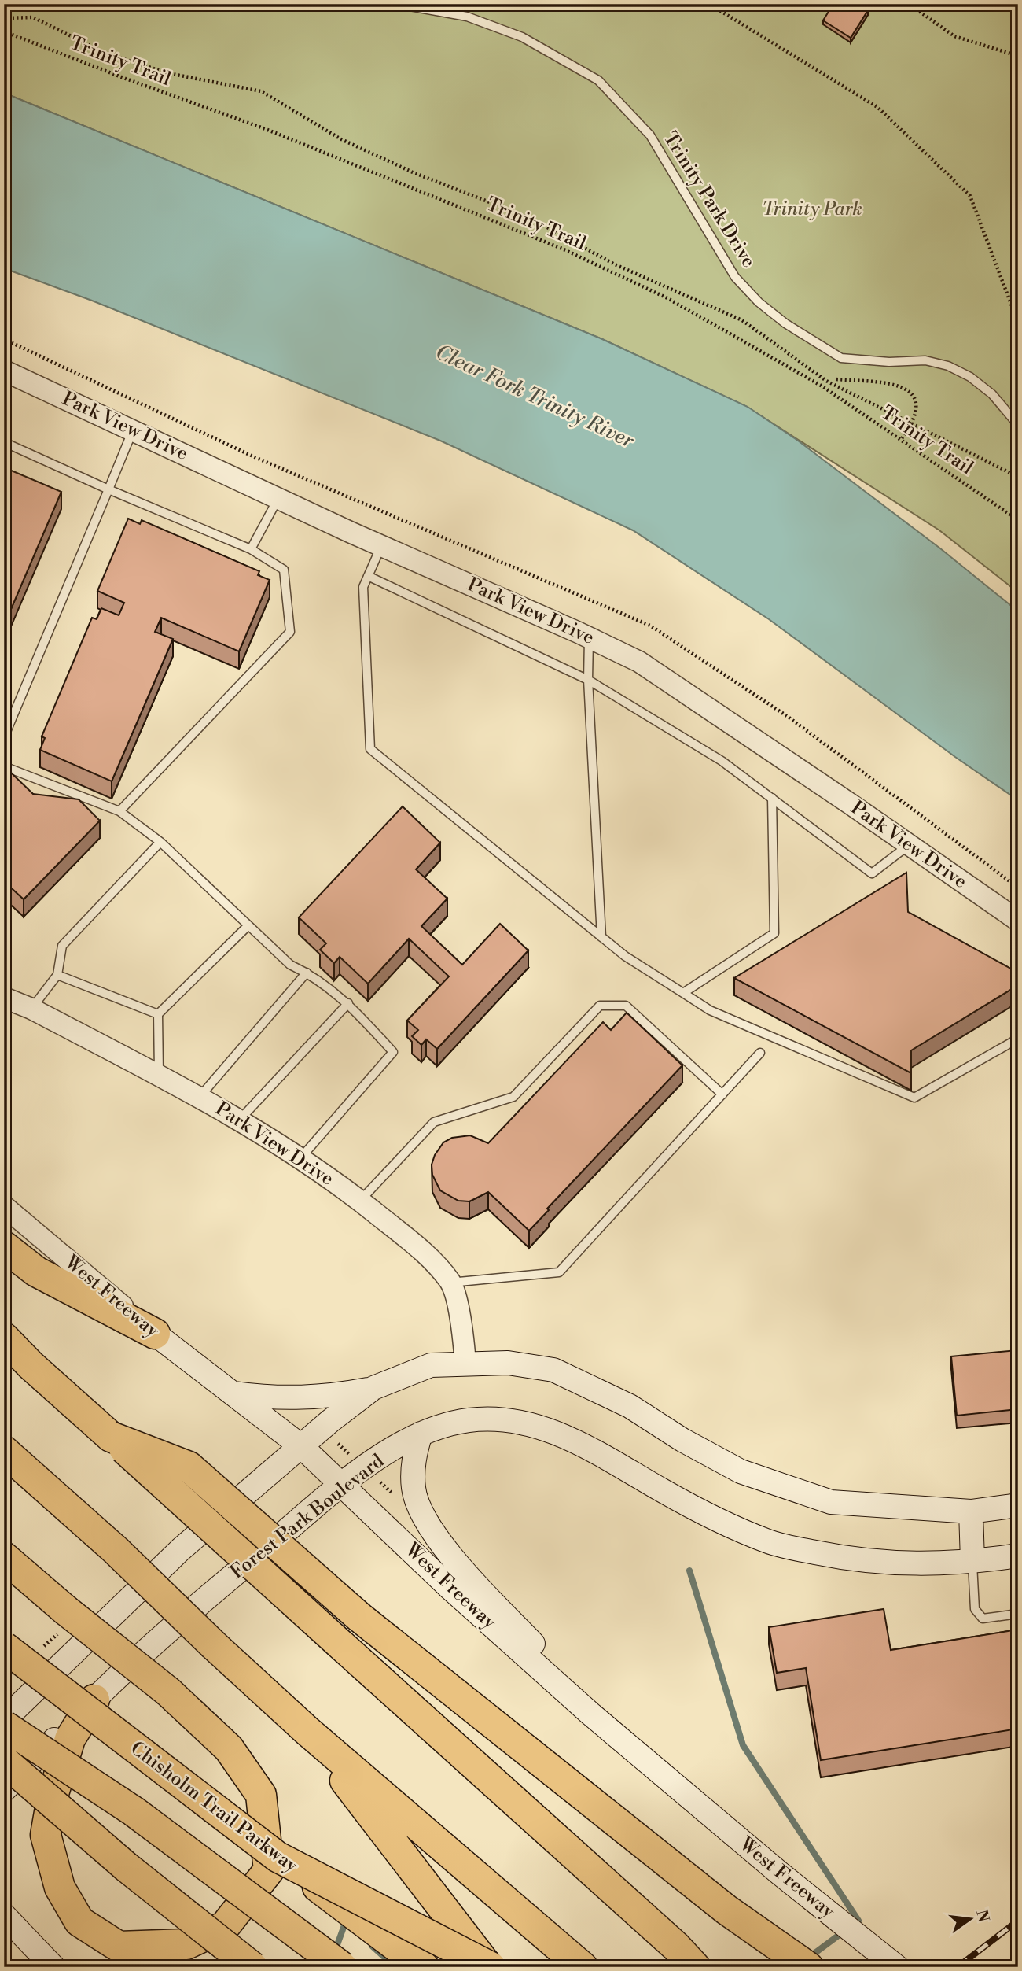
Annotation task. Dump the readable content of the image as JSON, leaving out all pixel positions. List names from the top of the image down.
{
  "streets": {
    "highway": ["Chisholm Trail Parkway"],
    "main road": ["West Freeway", "Forest Park Boulevard"],
    "street": ["Park View Drive"],
    "lane": ["Trinity Park Drive"],
    "path": ["Trinity Trail"]
  },
  "crossings": [
    ["West Freeway", "Forest Park Boulevard"]
  ],
  "water": ["Clear Fork Trinity River"],
  "parks": ["Trinity Park"],
  "north": "right"
}
